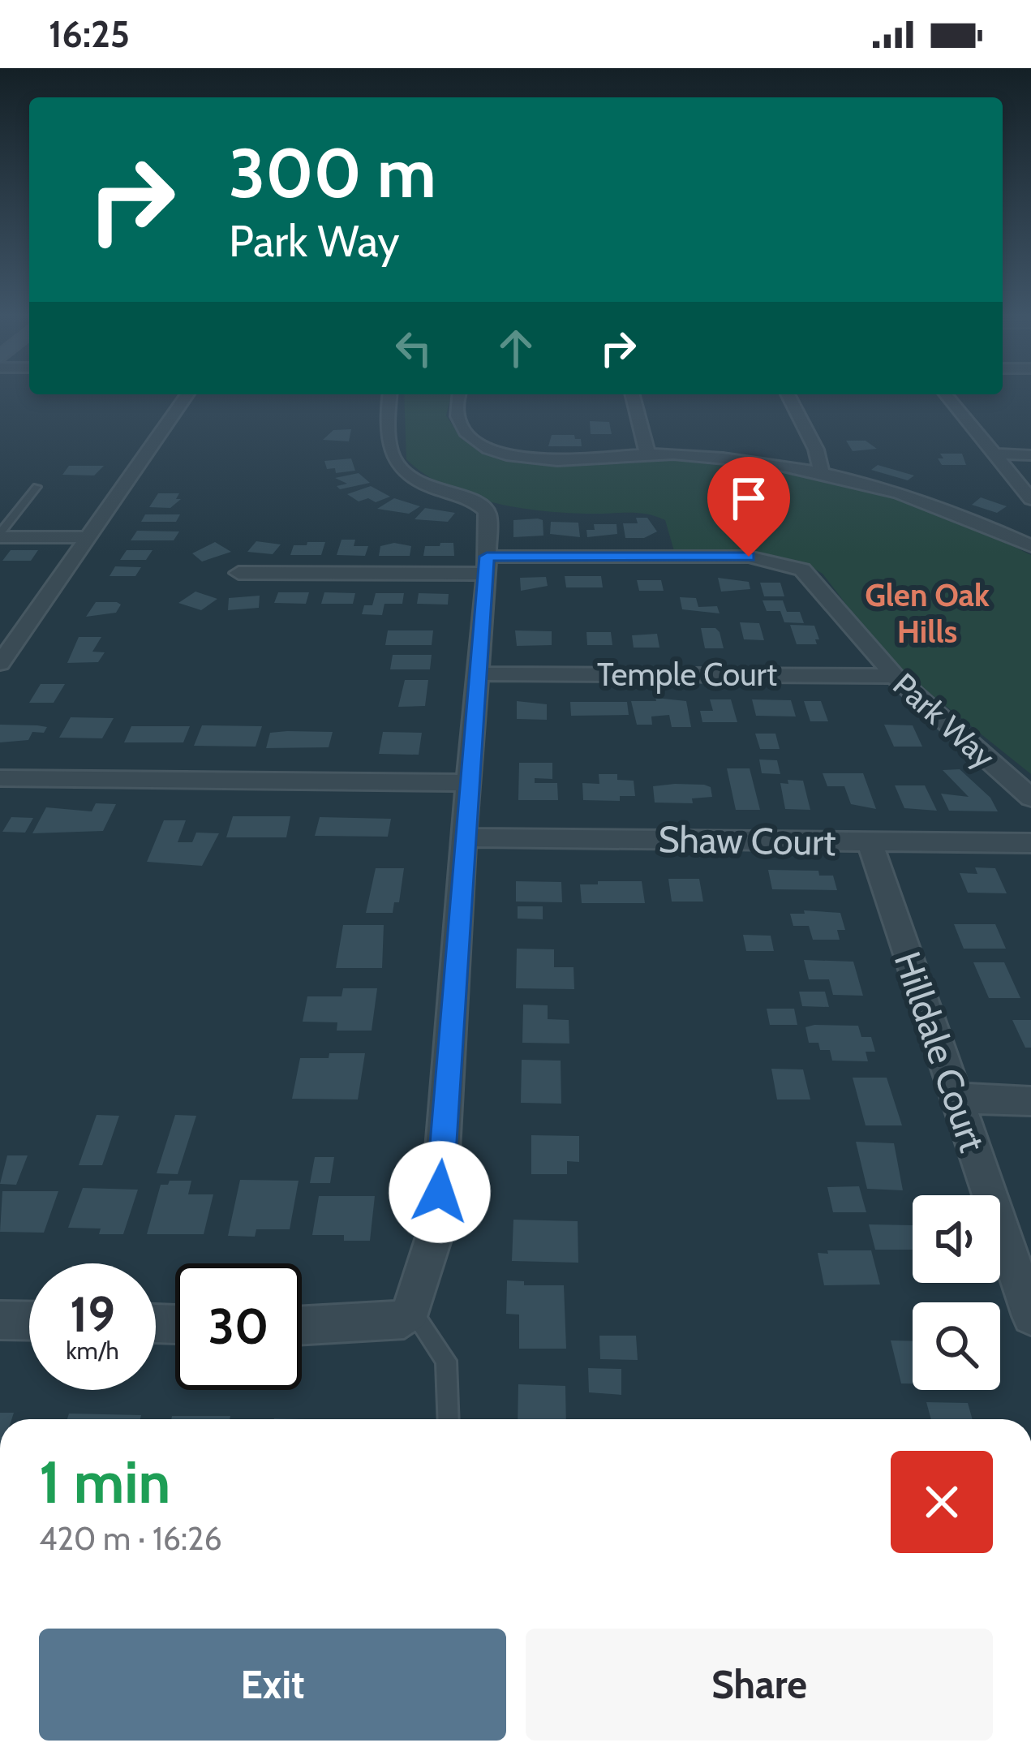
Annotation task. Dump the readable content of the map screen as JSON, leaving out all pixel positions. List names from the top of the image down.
{
  "streets": {
    "street": [
      "Temple Court",
      "Park Way",
      "Shaw Court",
      "Hilldale Court"
    ]
  },
  "crossings": [
    ["Temple Court", "Park Way"],
    ["Shaw Court", "Hilldale Court"]
  ],
  "districts": ["Glen Oak Hills"],
  "page": {
    "status": "16:25",
    "turn": ["300 m", "Park Way"],
    "speed": "19 km/h",
    "limit": "30",
    "heading": ["1 min", "420 m · 16:26"],
    "buttons": ["Exit", "Share"]
  }
}
